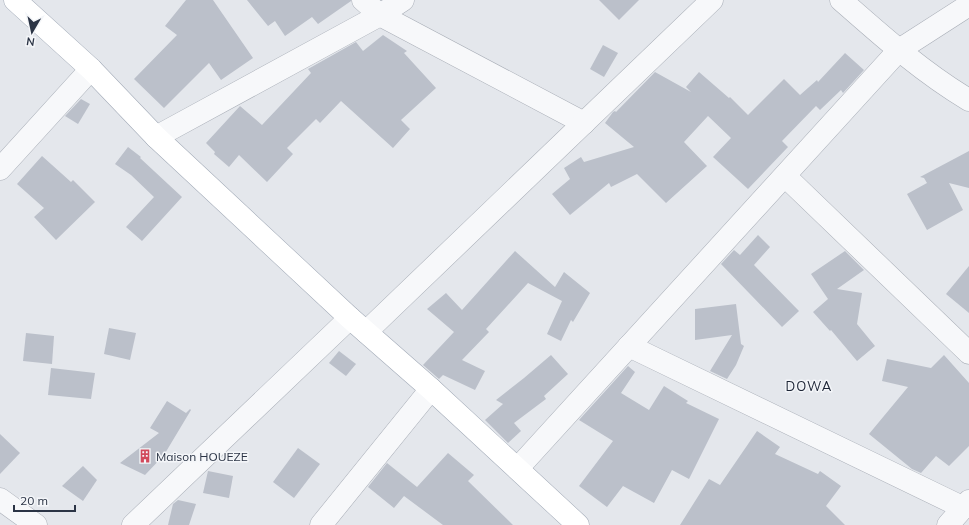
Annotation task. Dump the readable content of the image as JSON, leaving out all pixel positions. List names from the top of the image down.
{
  "districts": ["DOWA"],
  "places": {
    "building": ["Maison HOUEZE"]
  },
  "scale_bar": "20 m",
  "north": "bottom"
}
